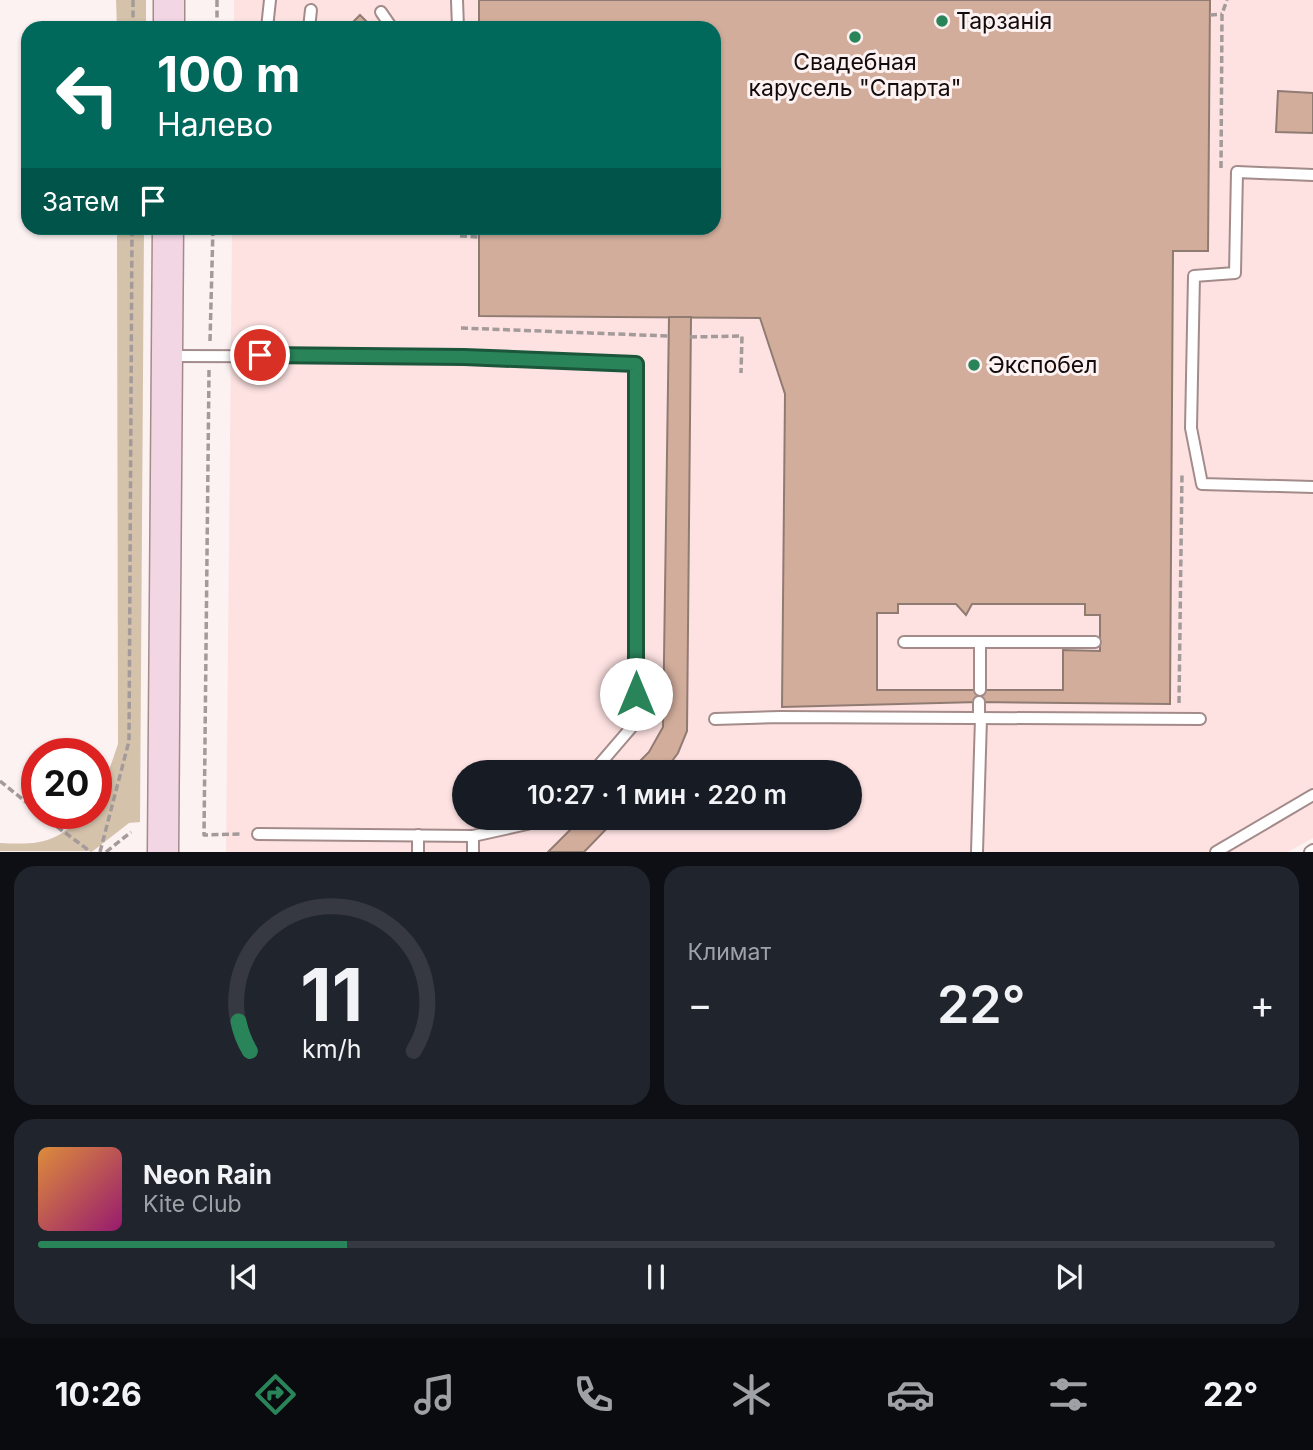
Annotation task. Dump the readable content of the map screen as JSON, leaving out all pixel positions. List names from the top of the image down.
{
  "places": ["Тарзанія", "Свадебная карусель \"Спарта\"", "Экспобел"],
  "page": {
    "turn": ["100 m", "Налево"],
    "then": "Затем",
    "limit": "20",
    "trip": "10:27 · 1 мин · 220 m",
    "tile": "Климат",
    "heat": ["−", "22°", "+"],
    "song": ["Neon Rain", "Kite Club"],
    "tabs": ["10:26", "22°"],
    "gauge": ["11", "km/h"]
  }
}
